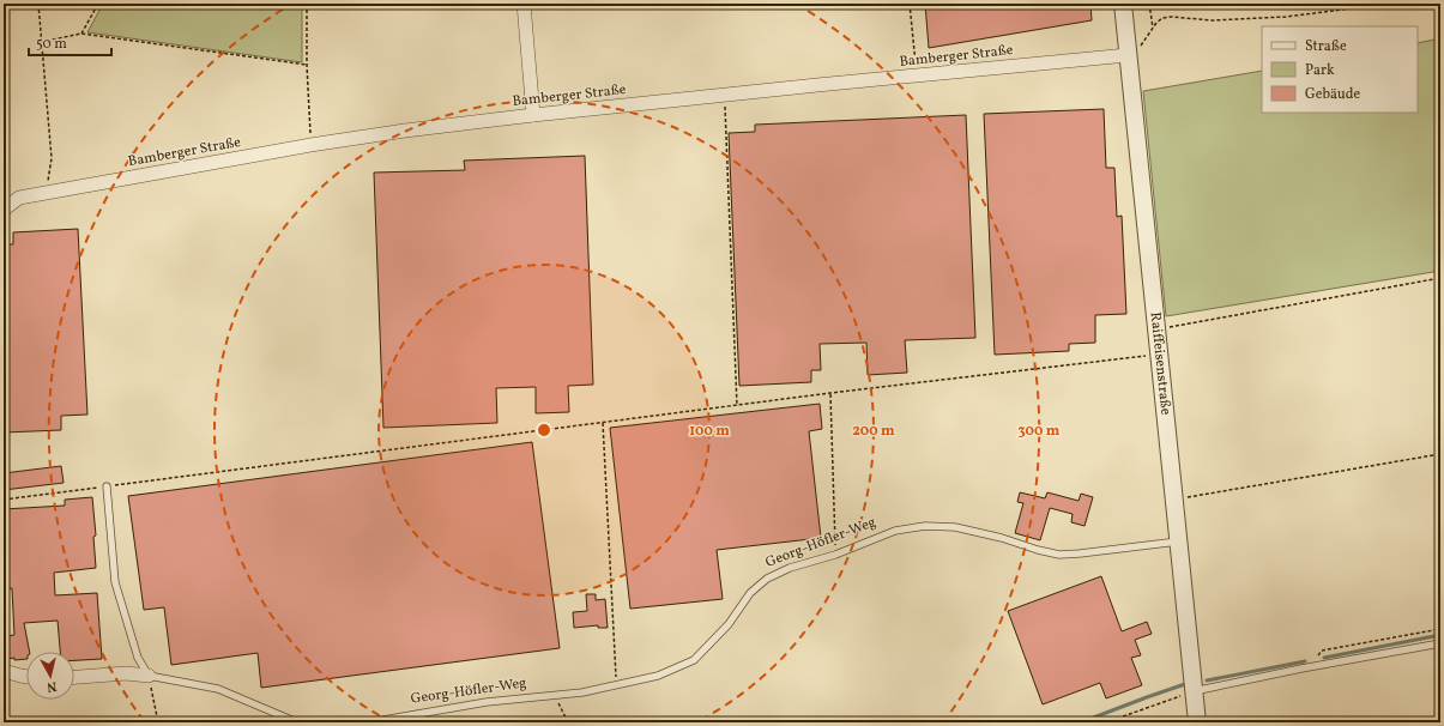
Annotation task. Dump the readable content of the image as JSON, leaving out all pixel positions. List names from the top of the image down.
{
  "streets": {
    "street": ["Bamberger Straße", "Raiffeisenstraße"],
    "lane": ["Georg-Höfler-Weg"]
  },
  "crossings": [
    ["Bamberger Straße", "Raiffeisenstraße"],
    ["Raiffeisenstraße", "Georg-Höfler-Weg"]
  ],
  "legend": ["Straße", "Park", "Gebäude"],
  "scale_bar": "50 m",
  "north": "bottom",
  "rings": ["100 m", "200 m", "300 m"]
}
